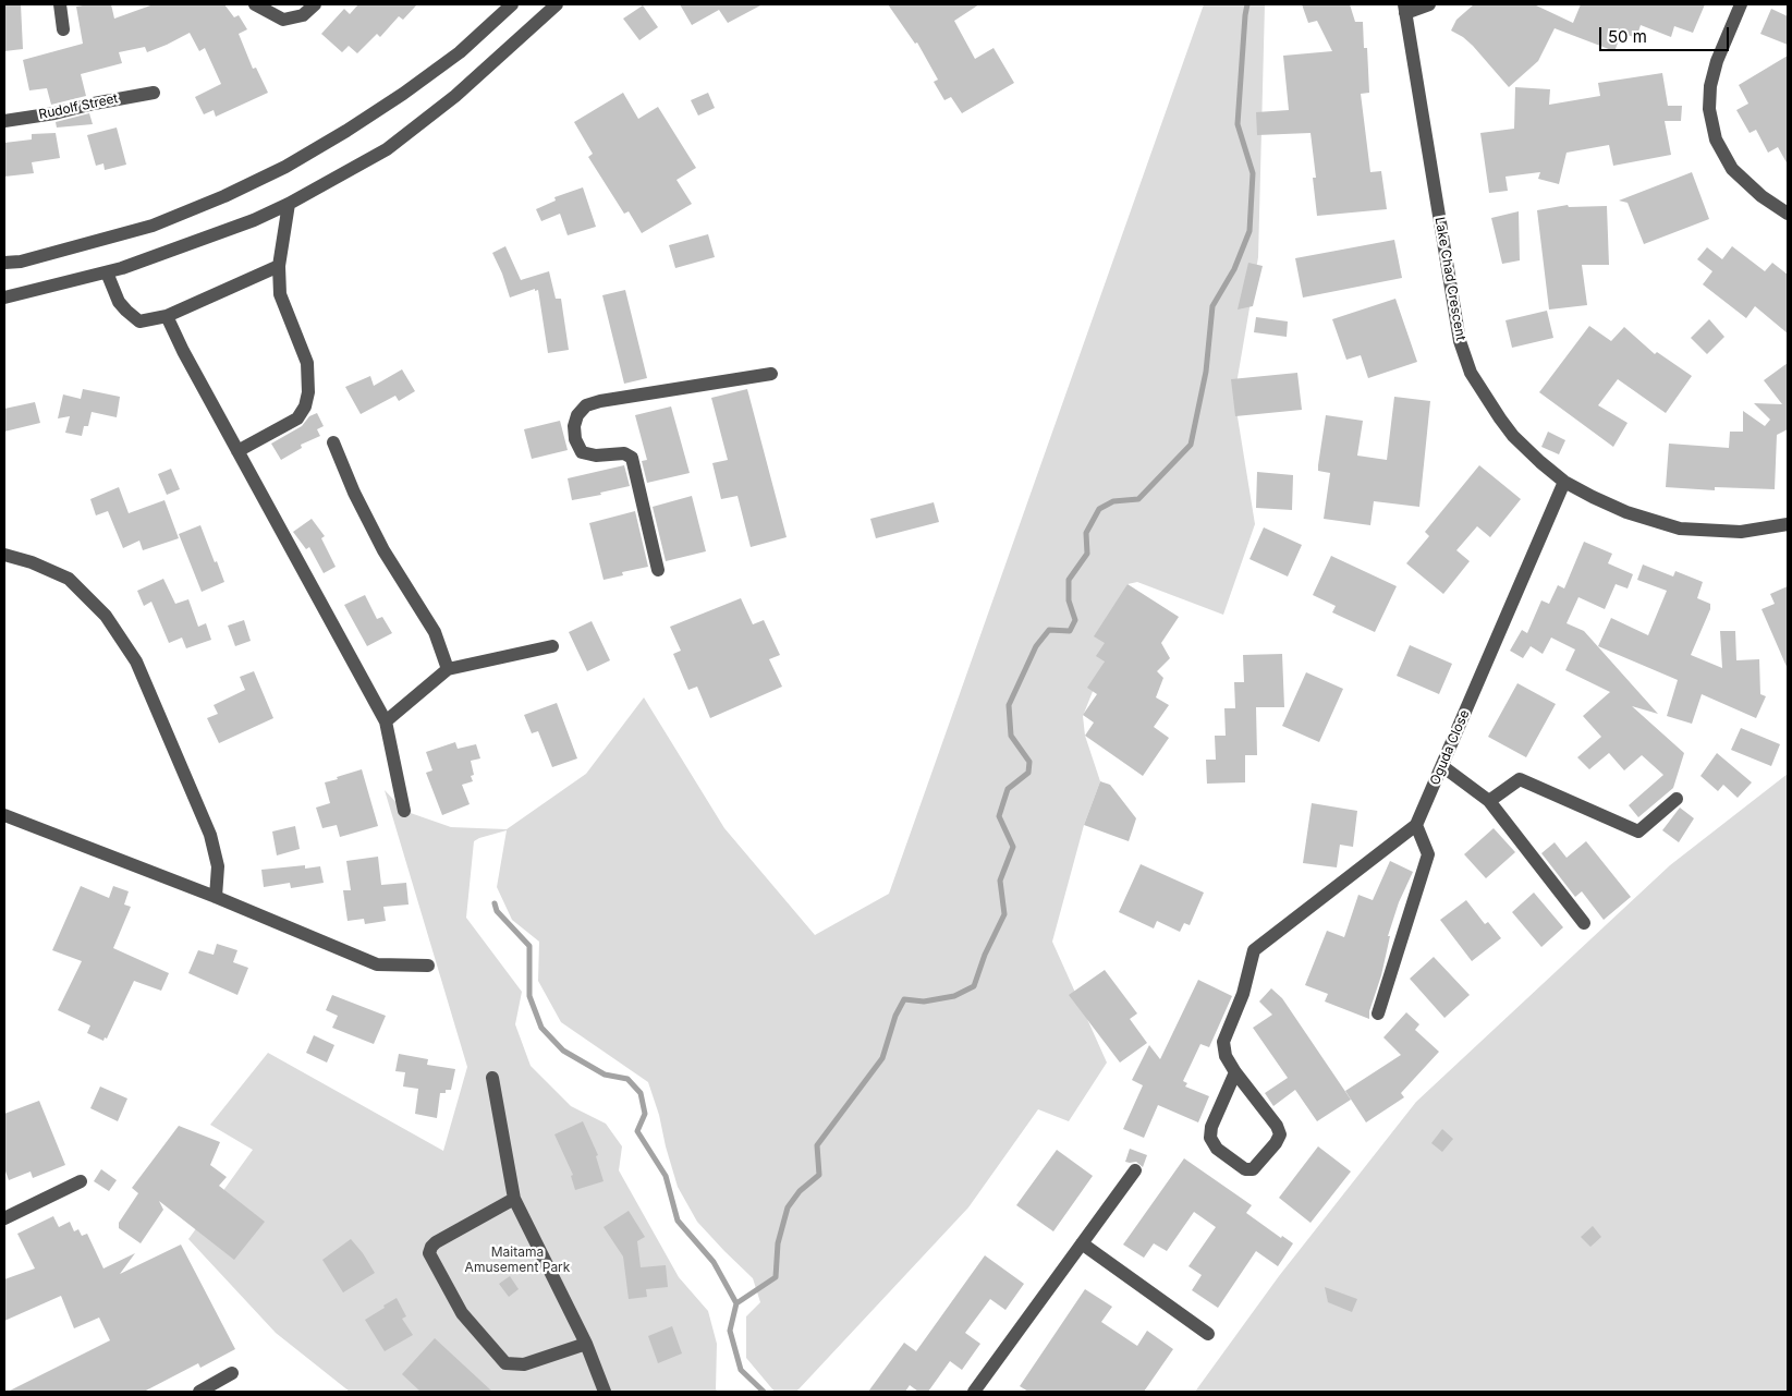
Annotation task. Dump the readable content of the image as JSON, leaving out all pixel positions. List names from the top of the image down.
{
  "streets": {
    "street": ["Rudolf Street", "Lake Chad Crescent", "Oguda Close"]
  },
  "crossings": [
    ["Lake Chad Crescent", "Oguda Close"]
  ],
  "parks": ["Maitama Amusement Park"],
  "scale_bar": "50 m"
}
